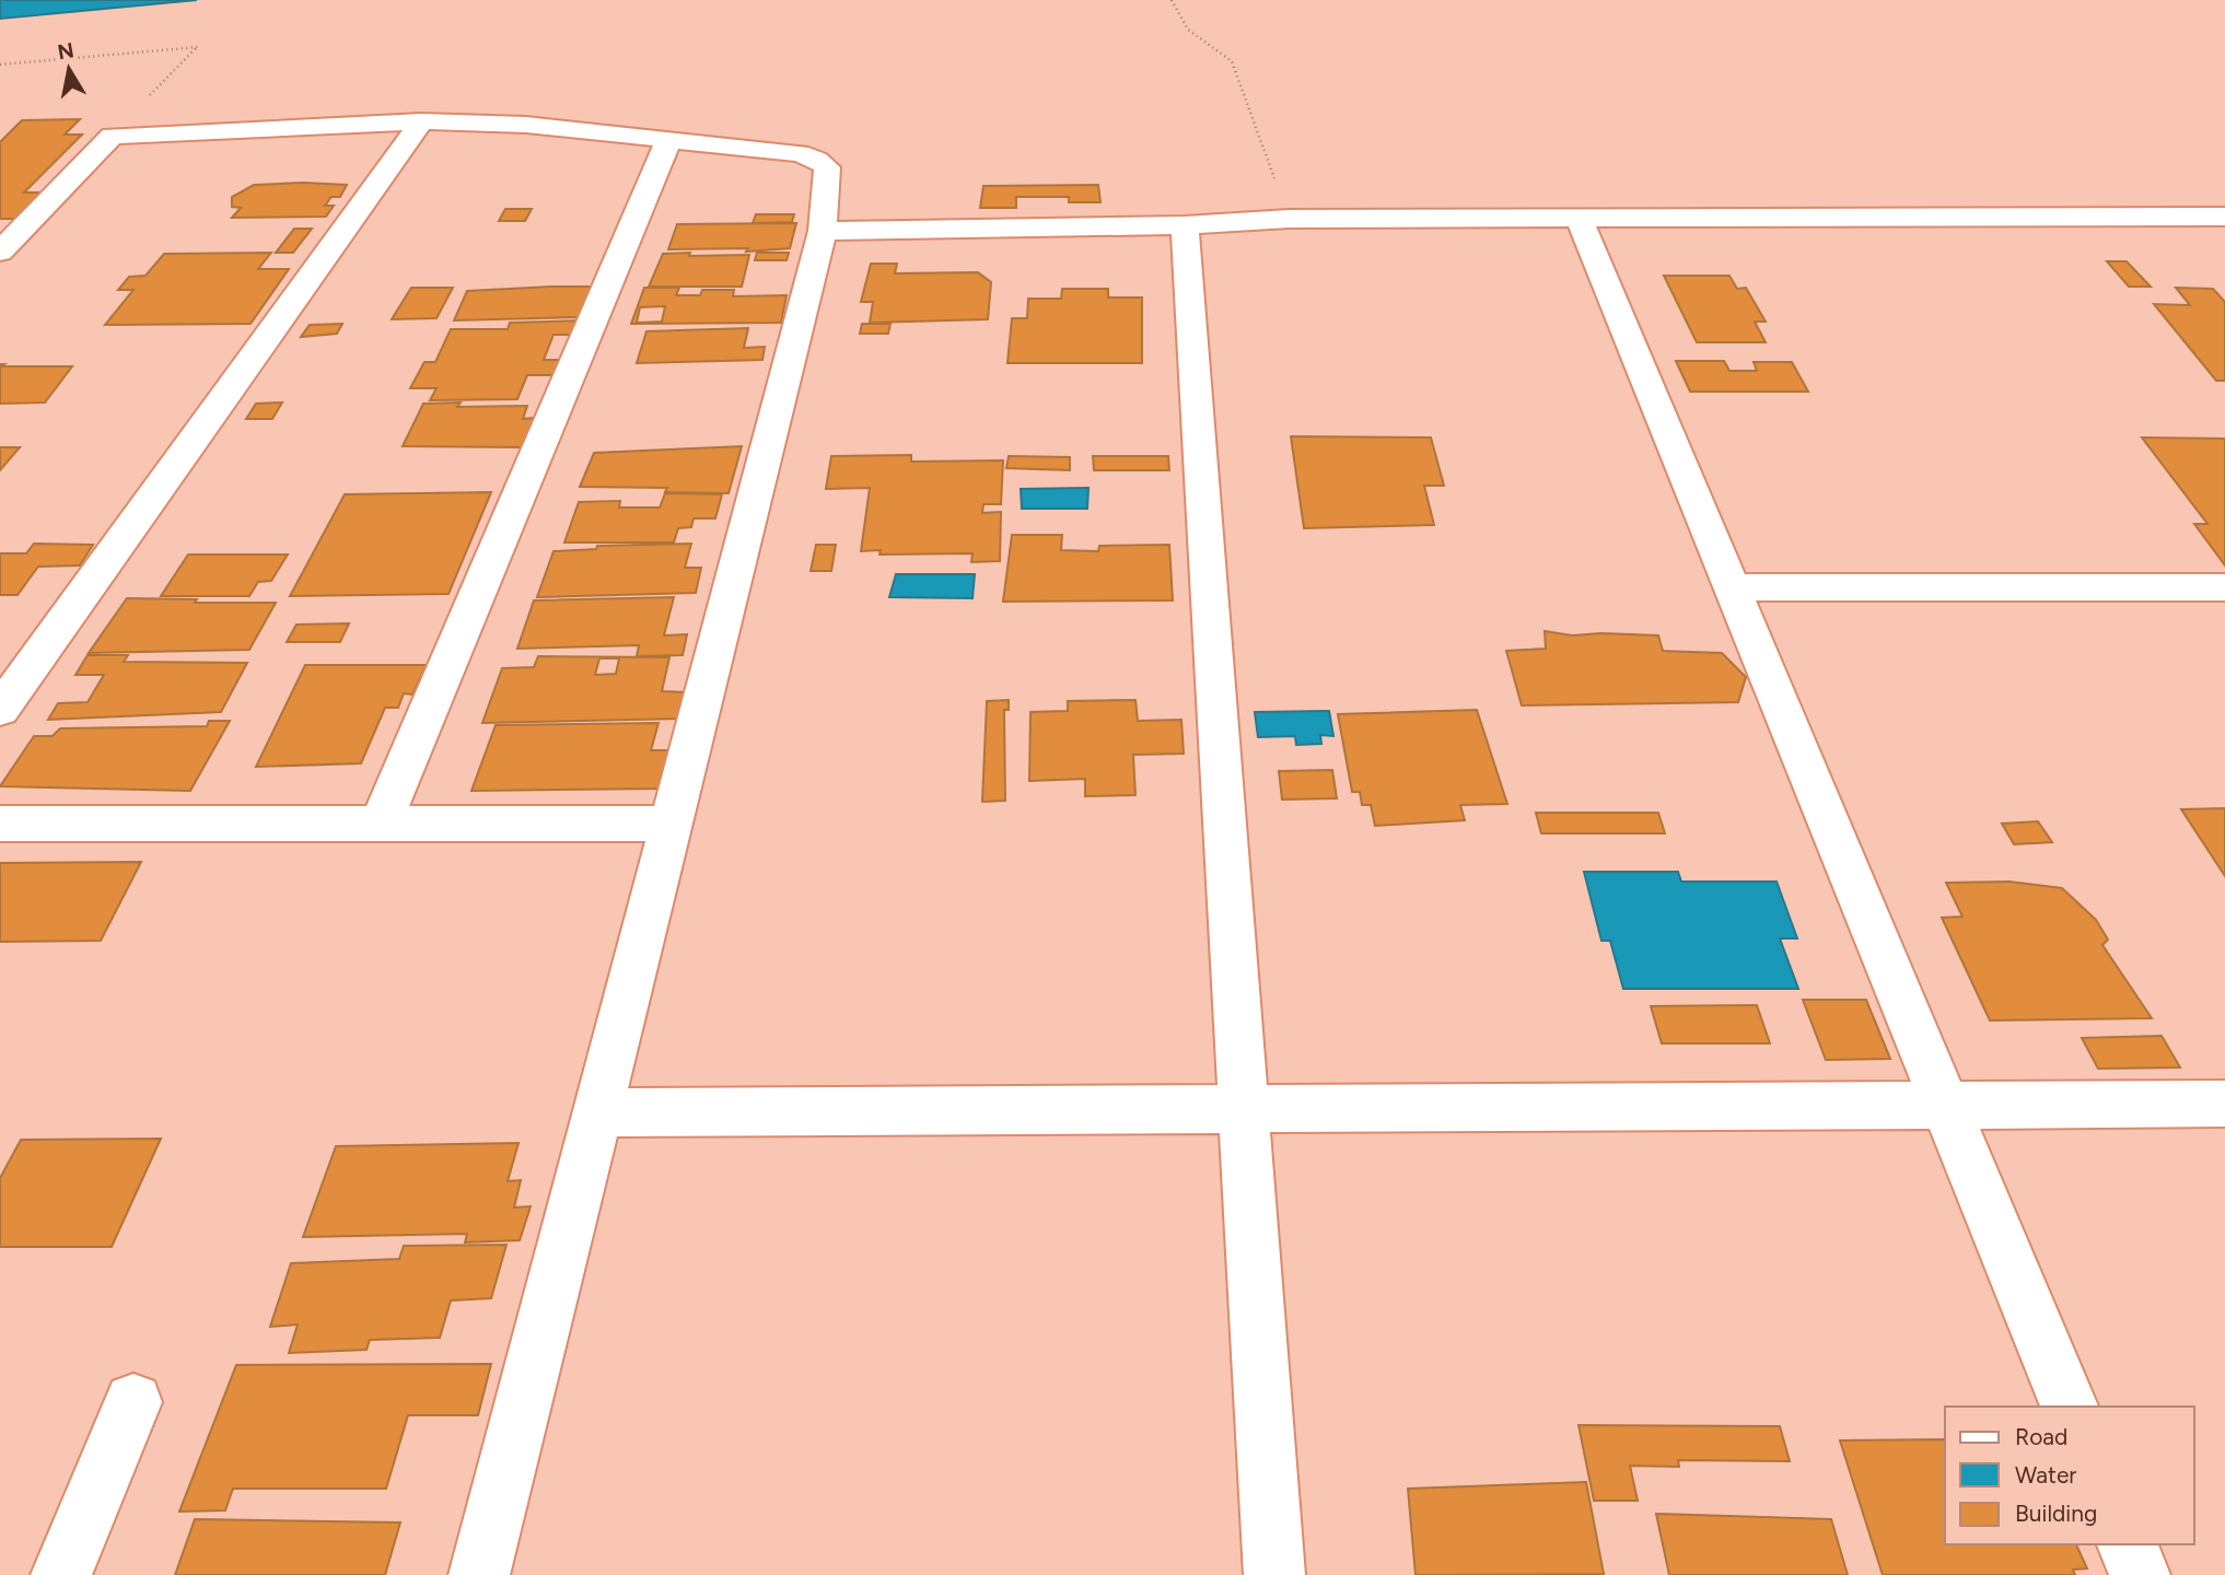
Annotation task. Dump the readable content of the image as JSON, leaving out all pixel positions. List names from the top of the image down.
{
  "legend": ["Road", "Water", "Building"],
  "north": "top"
}
